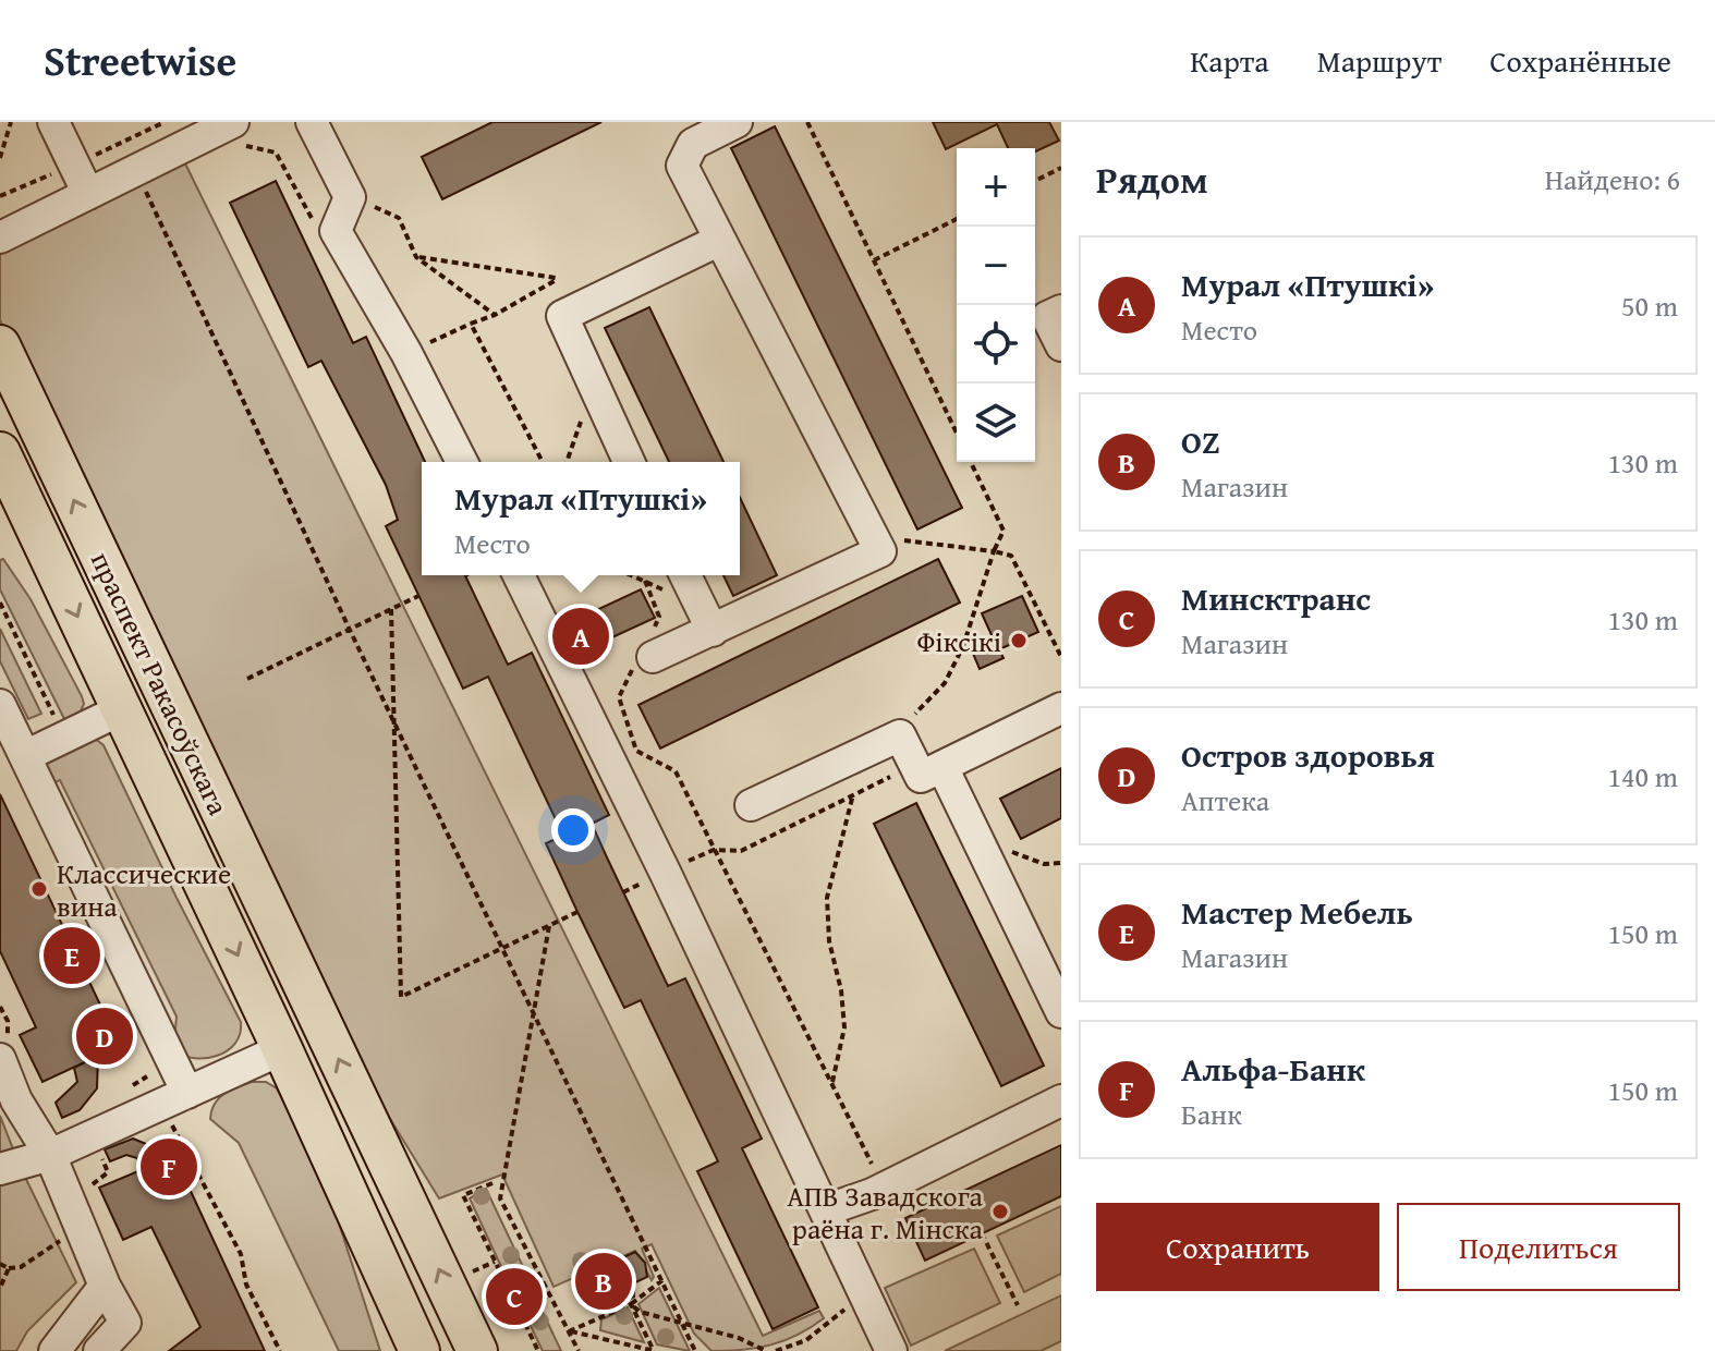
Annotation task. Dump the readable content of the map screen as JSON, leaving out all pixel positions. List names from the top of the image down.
{
  "streets": {
    "main road": ["праспект Ракасоўскага"]
  },
  "places": ["Фіксікі", "Классические вина", "АПВ Завадскога раёна г. Мінска"],
  "page": {
    "header": "Streetwise",
    "nav": ["Карта", "Маршрут", "Сохранённые"],
    "heading": ["Рядом", "Найдено: 6"],
    "map_buttons": ["+", "−"],
    "list": [
      {
        "mark": "A",
        "name": "Мурал «Птушкі»",
        "note": "Место",
        "value": "50 m"
      },
      {
        "mark": "B",
        "name": "OZ",
        "note": "Магазин",
        "value": "130 m"
      },
      {
        "mark": "C",
        "name": "Минсктранс",
        "note": "Магазин",
        "value": "130 m"
      },
      {
        "mark": "D",
        "name": "Остров здоровья",
        "note": "Аптека",
        "value": "140 m"
      },
      {
        "mark": "E",
        "name": "Мастер Мебель",
        "note": "Магазин",
        "value": "150 m"
      },
      {
        "mark": "F",
        "name": "Альфа-Банк",
        "note": "Банк",
        "value": "150 m"
      }
    ],
    "popup": ["Мурал «Птушкі»", "Место"],
    "pins": [
      "A",
      "E",
      "D",
      "F",
      "B",
      "C"
    ],
    "buttons": ["Сохранить", "Поделиться"]
  }
}
